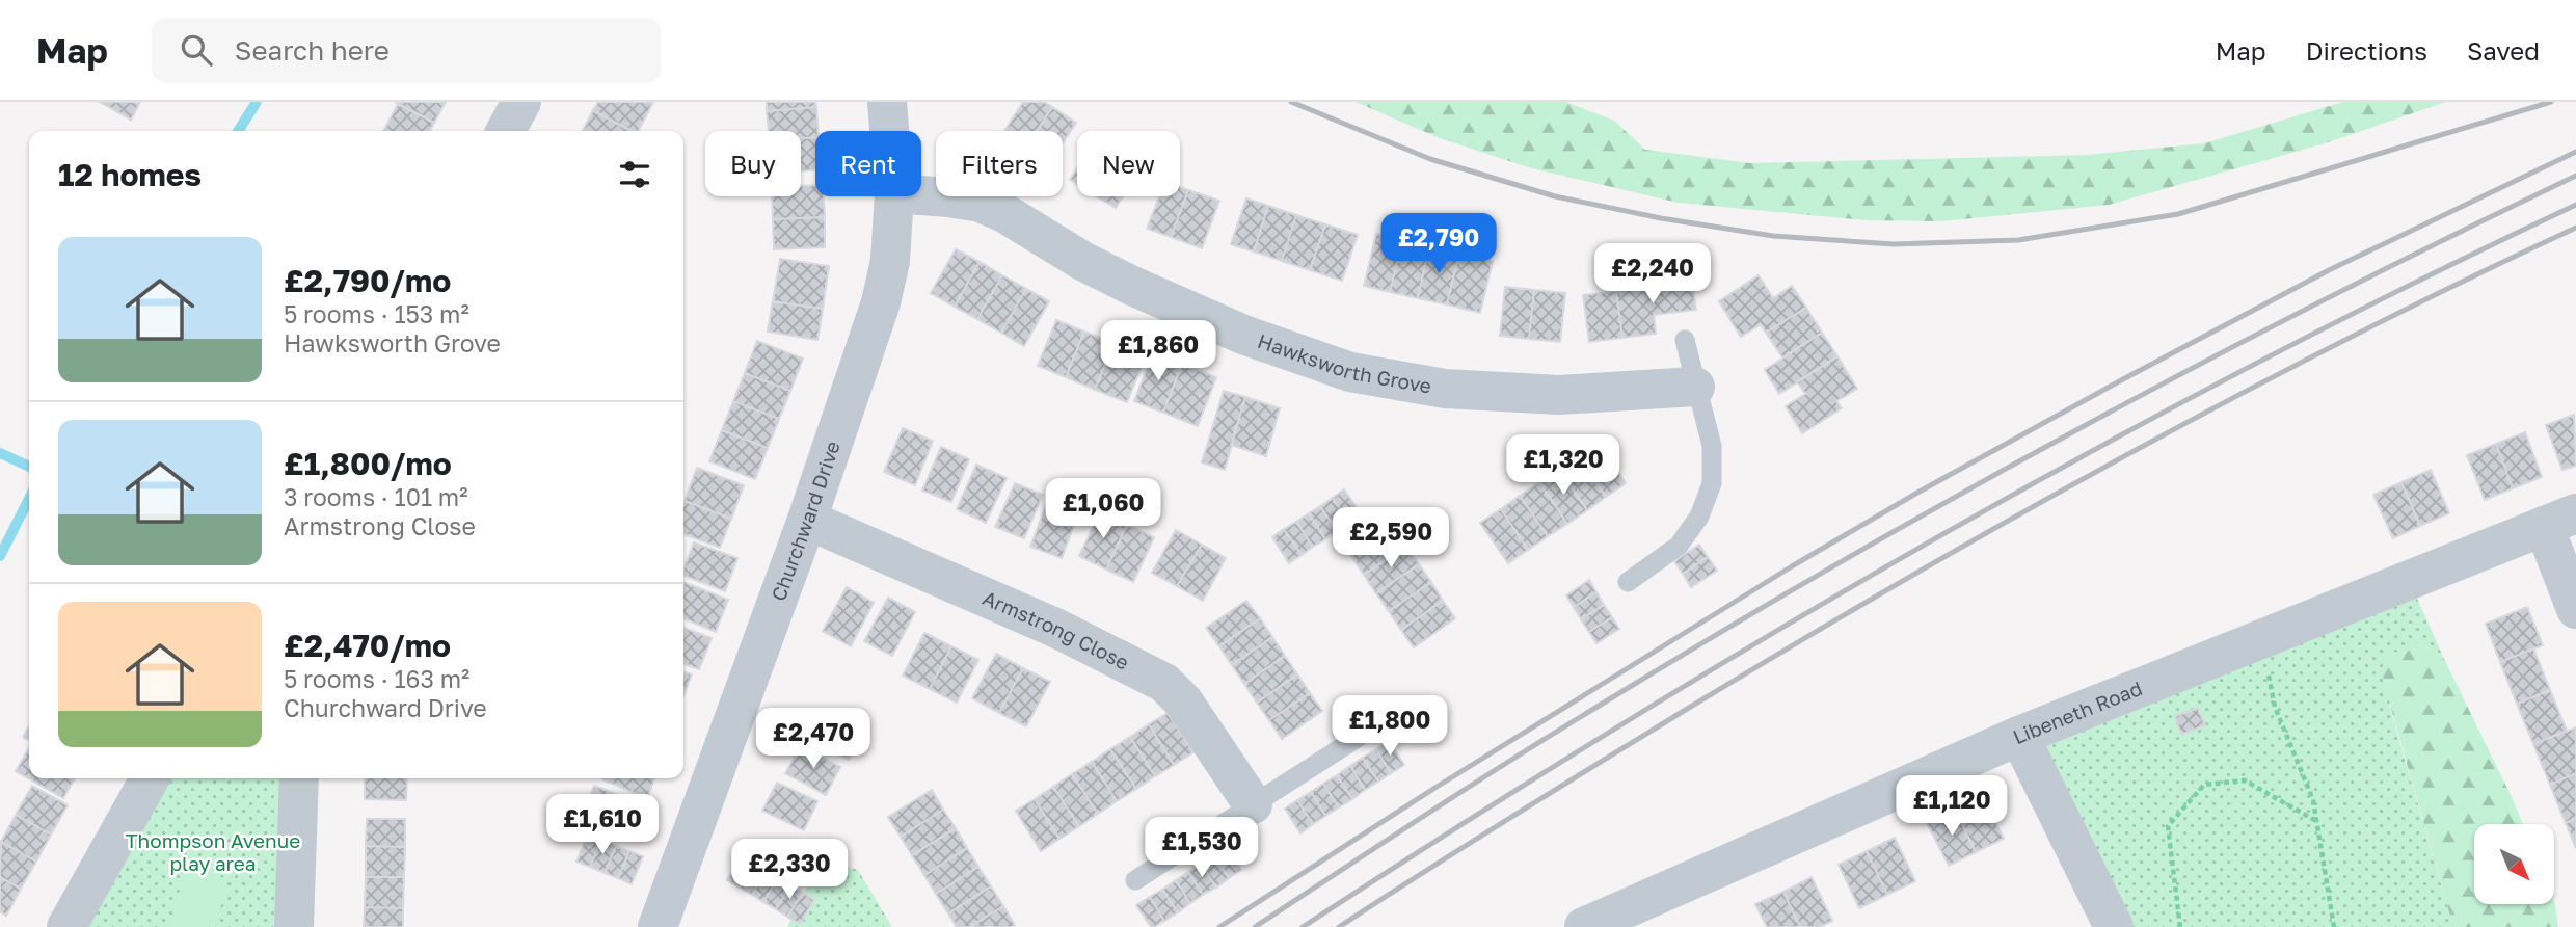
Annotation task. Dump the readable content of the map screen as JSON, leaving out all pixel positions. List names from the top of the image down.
{
  "streets": {
    "street": [
      "Hawksworth Grove",
      "Churchward Drive",
      "Armstrong Close",
      "Libeneth Road"
    ]
  },
  "crossings": [
    ["Churchward Drive", "Armstrong Close"]
  ],
  "parks": ["Thompson Avenue play area"],
  "north": "bottom right",
  "page": {
    "header": "Map",
    "search": "Search here",
    "nav": ["Map", "Directions", "Saved"],
    "chip": [
      "Buy",
      "Rent",
      "Filters",
      "New"
    ],
    "heading": "12 homes",
    "price": [
      "£2,790",
      "£2,240",
      "£1,860",
      "£1,320",
      "£1,060",
      "£2,590",
      "£1,800",
      "£2,470",
      "£1,120",
      "£1,610",
      "£1,530",
      "£2,330"
    ],
    "list": [
      {
        "name": "£2,790/mo",
        "note": "5 rooms · 153 m² · Hawksworth Grove"
      },
      {
        "name": "£1,800/mo",
        "note": "3 rooms · 101 m² · Armstrong Close"
      },
      {
        "name": "£2,470/mo",
        "note": "5 rooms · 163 m² · Churchward Drive"
      }
    ]
  }
}
